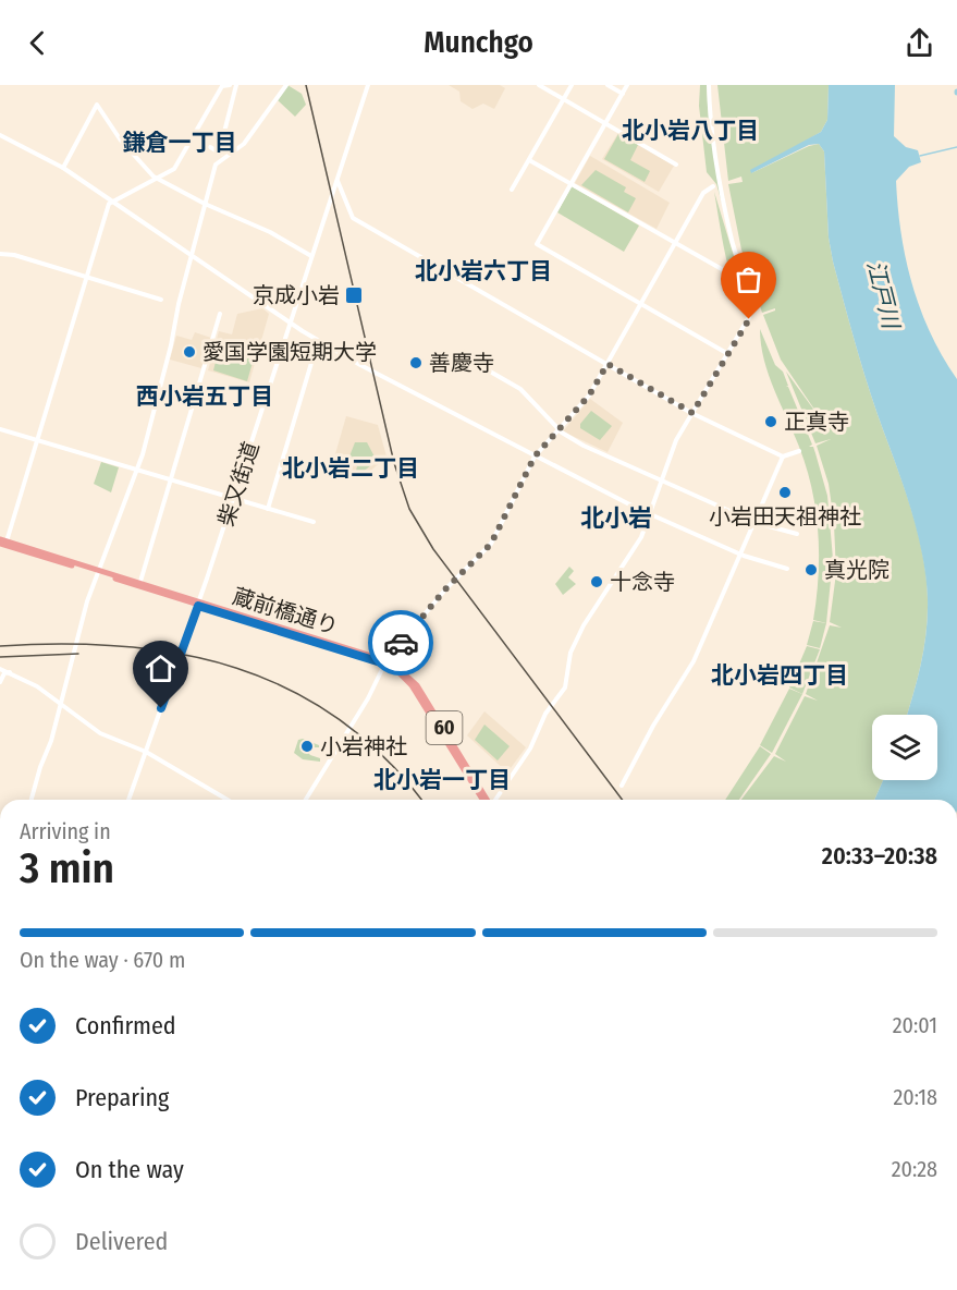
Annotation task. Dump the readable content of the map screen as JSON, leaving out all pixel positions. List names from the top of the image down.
{
  "streets": {
    "main road": ["蔵前橋通り", "60"],
    "street": ["柴又街道"]
  },
  "crossings": [
    ["柴又街道", "蔵前橋通り"]
  ],
  "districts": [
    "北小岩八丁目",
    "鎌倉一丁目",
    "北小岩六丁目",
    "西小岩五丁目",
    "北小岩二丁目",
    "北小岩",
    "北小岩四丁目",
    "北小岩一丁目"
  ],
  "water": ["江戸川"],
  "places": {
    "transit": ["京成小岩"],
    "other": [
      "愛国学園短期大学",
      "善慶寺",
      "正真寺",
      "小岩田天祖神社",
      "真光院",
      "十念寺",
      "小岩神社"
    ]
  },
  "page": {
    "header": "Munchgo",
    "heading": ["3 min", "Arriving in", "20:33–20:38"],
    "bar": "On the way · 670 m",
    "list": [
      ["Confirmed", "20:01"],
      ["Preparing", "20:18"],
      ["On the way", "20:28"],
      "Delivered"
    ]
  }
}
